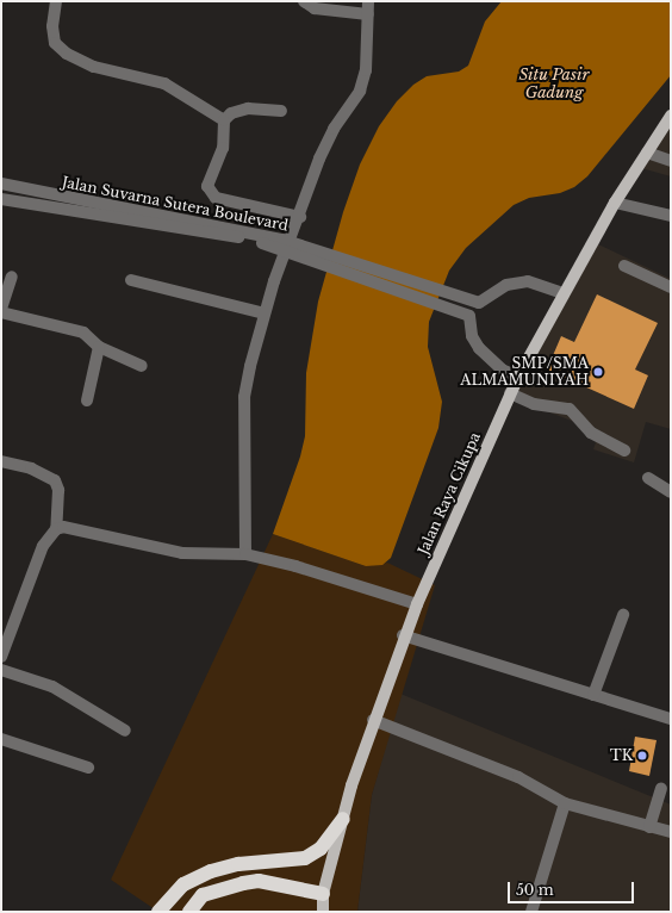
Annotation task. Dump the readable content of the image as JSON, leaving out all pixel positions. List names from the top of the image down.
{
  "streets": {
    "main road": ["Jalan Raya Cikupa"],
    "street": ["Jalan Suvarna Sutera Boulevard"]
  },
  "crossings": [
    ["Jalan Suvarna Sutera Boulevard", "Jalan Raya Cikupa"]
  ],
  "water": ["Situ Pasir Gadung"],
  "places": ["SMP/SMA ALMAMUNIYAH", "TK"],
  "scale_bar": "50 m"
}
